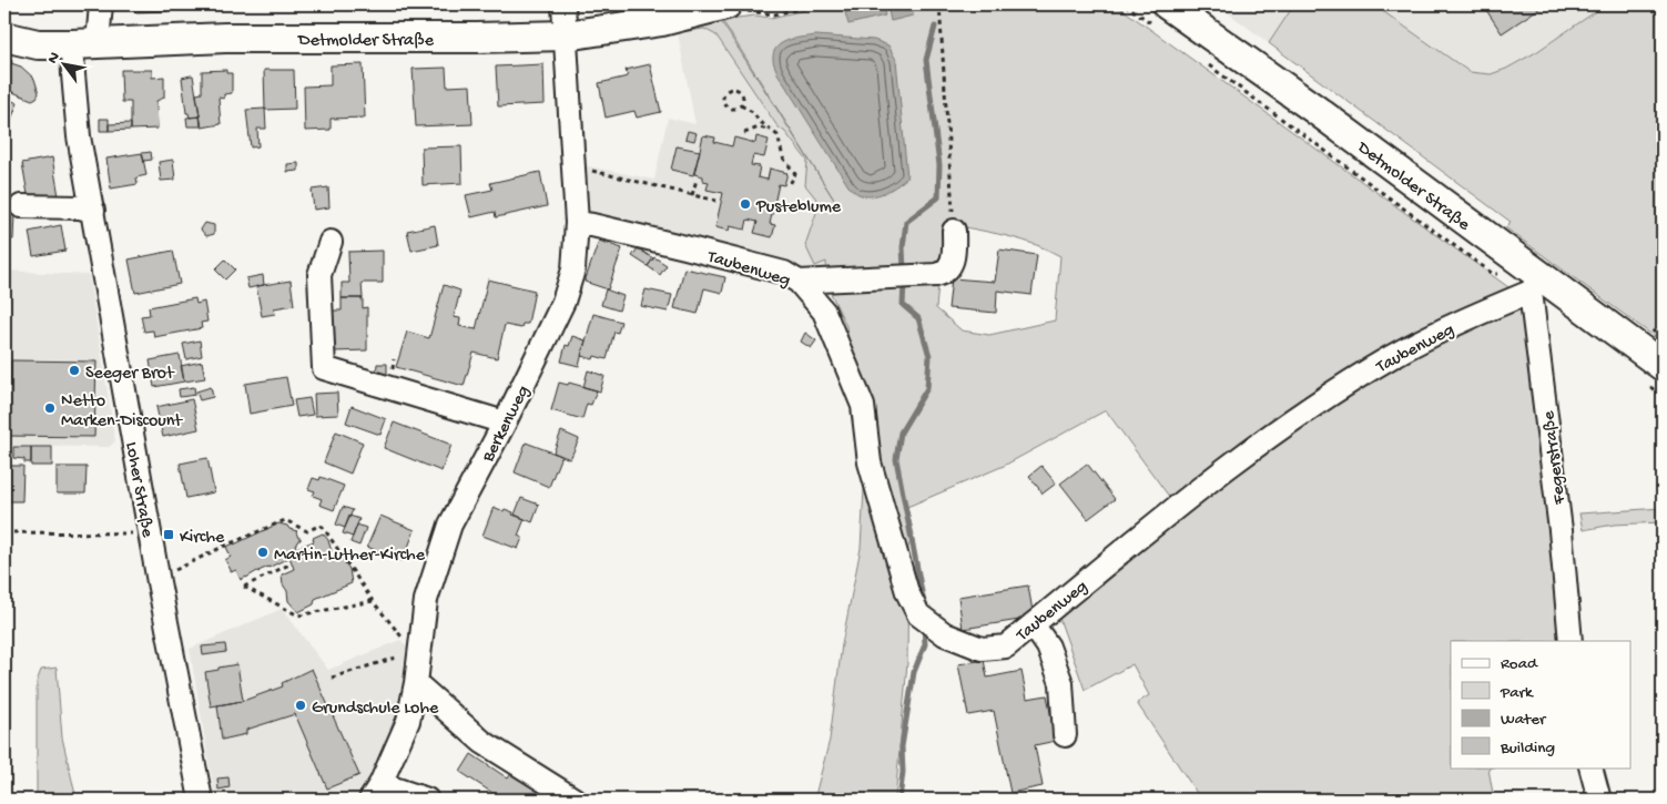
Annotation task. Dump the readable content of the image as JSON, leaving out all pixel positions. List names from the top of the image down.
{
  "streets": {
    "main road": ["Detmolder Straße"],
    "street": [
      "Taubenweg",
      "Berkenweg",
      "Fegerstraße",
      "Loher Straße"
    ]
  },
  "crossings": [
    ["Detmolder Straße", "Taubenweg"],
    ["Detmolder Straße", "Berkenweg"],
    ["Detmolder Straße", "Fegerstraße"],
    ["Detmolder Straße", "Loher Straße"],
    ["Taubenweg", "Berkenweg"],
    ["Taubenweg", "Fegerstraße"]
  ],
  "places": {
    "other": [
      "Pusteblume",
      "Seeger Brot",
      "Netto Marken-Discount",
      "Martin-Luther-Kirche",
      "Grundschule Lohe"
    ],
    "transit": ["Kirche"]
  },
  "legend": [
    "Road",
    "Park",
    "Water",
    "Building"
  ],
  "north": "top left"
}
